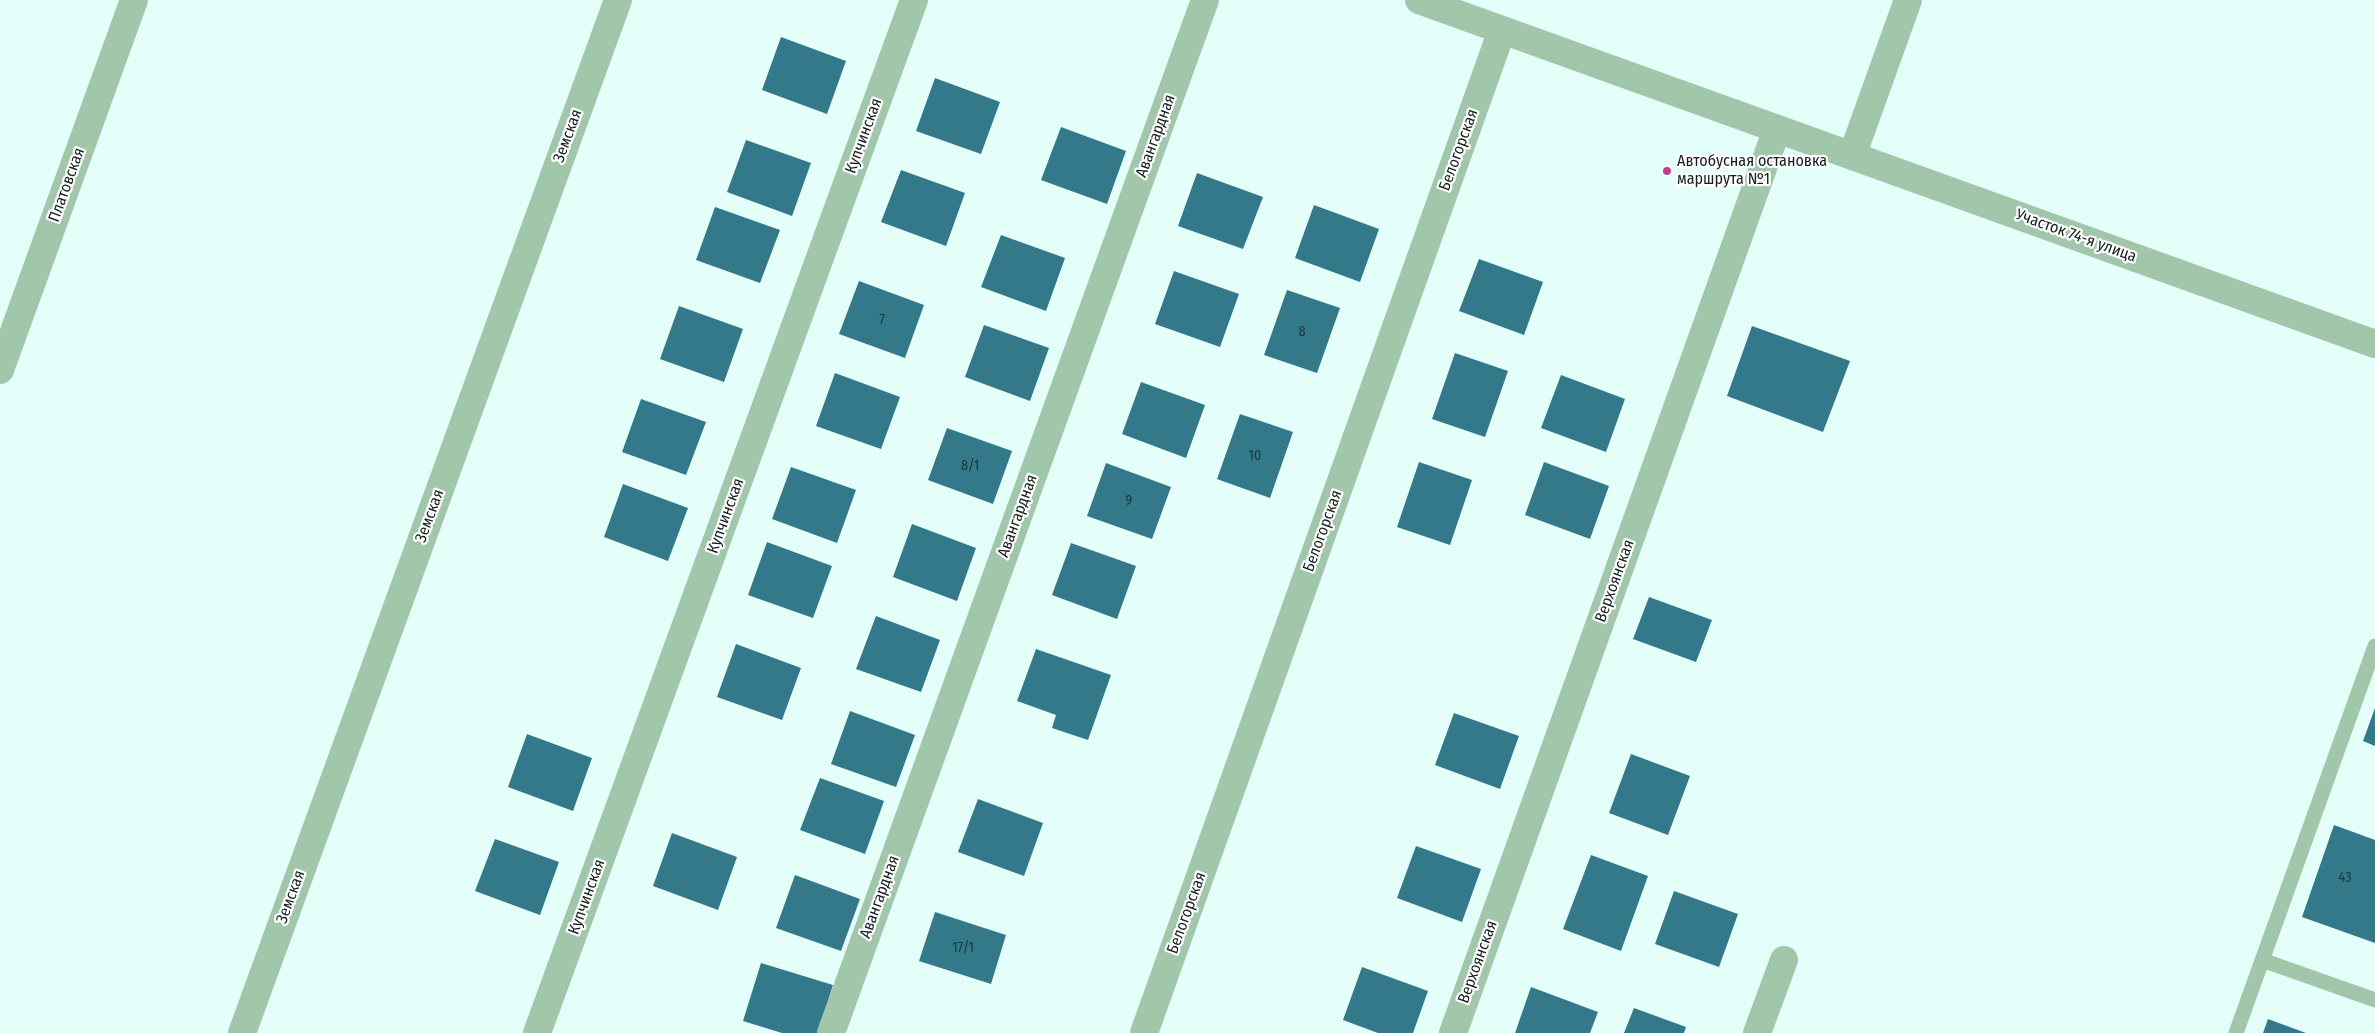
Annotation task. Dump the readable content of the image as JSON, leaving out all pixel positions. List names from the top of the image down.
{
  "streets": {
    "street": [
      "Земская",
      "Купчинская",
      "Авангардная",
      "Белогорская",
      "Платовская",
      "Участок 74-я улица",
      "Верхоянская"
    ]
  },
  "crossings": [
    ["Белогорская", "Участок 74-я улица"],
    ["Участок 74-я улица", "Верхоянская"]
  ],
  "places": ["Автобусная остановка маршрута №1"],
  "house_numbers": [
    "7",
    "8",
    "10",
    "8/1",
    "9",
    "43",
    "17/1"
  ]
}
